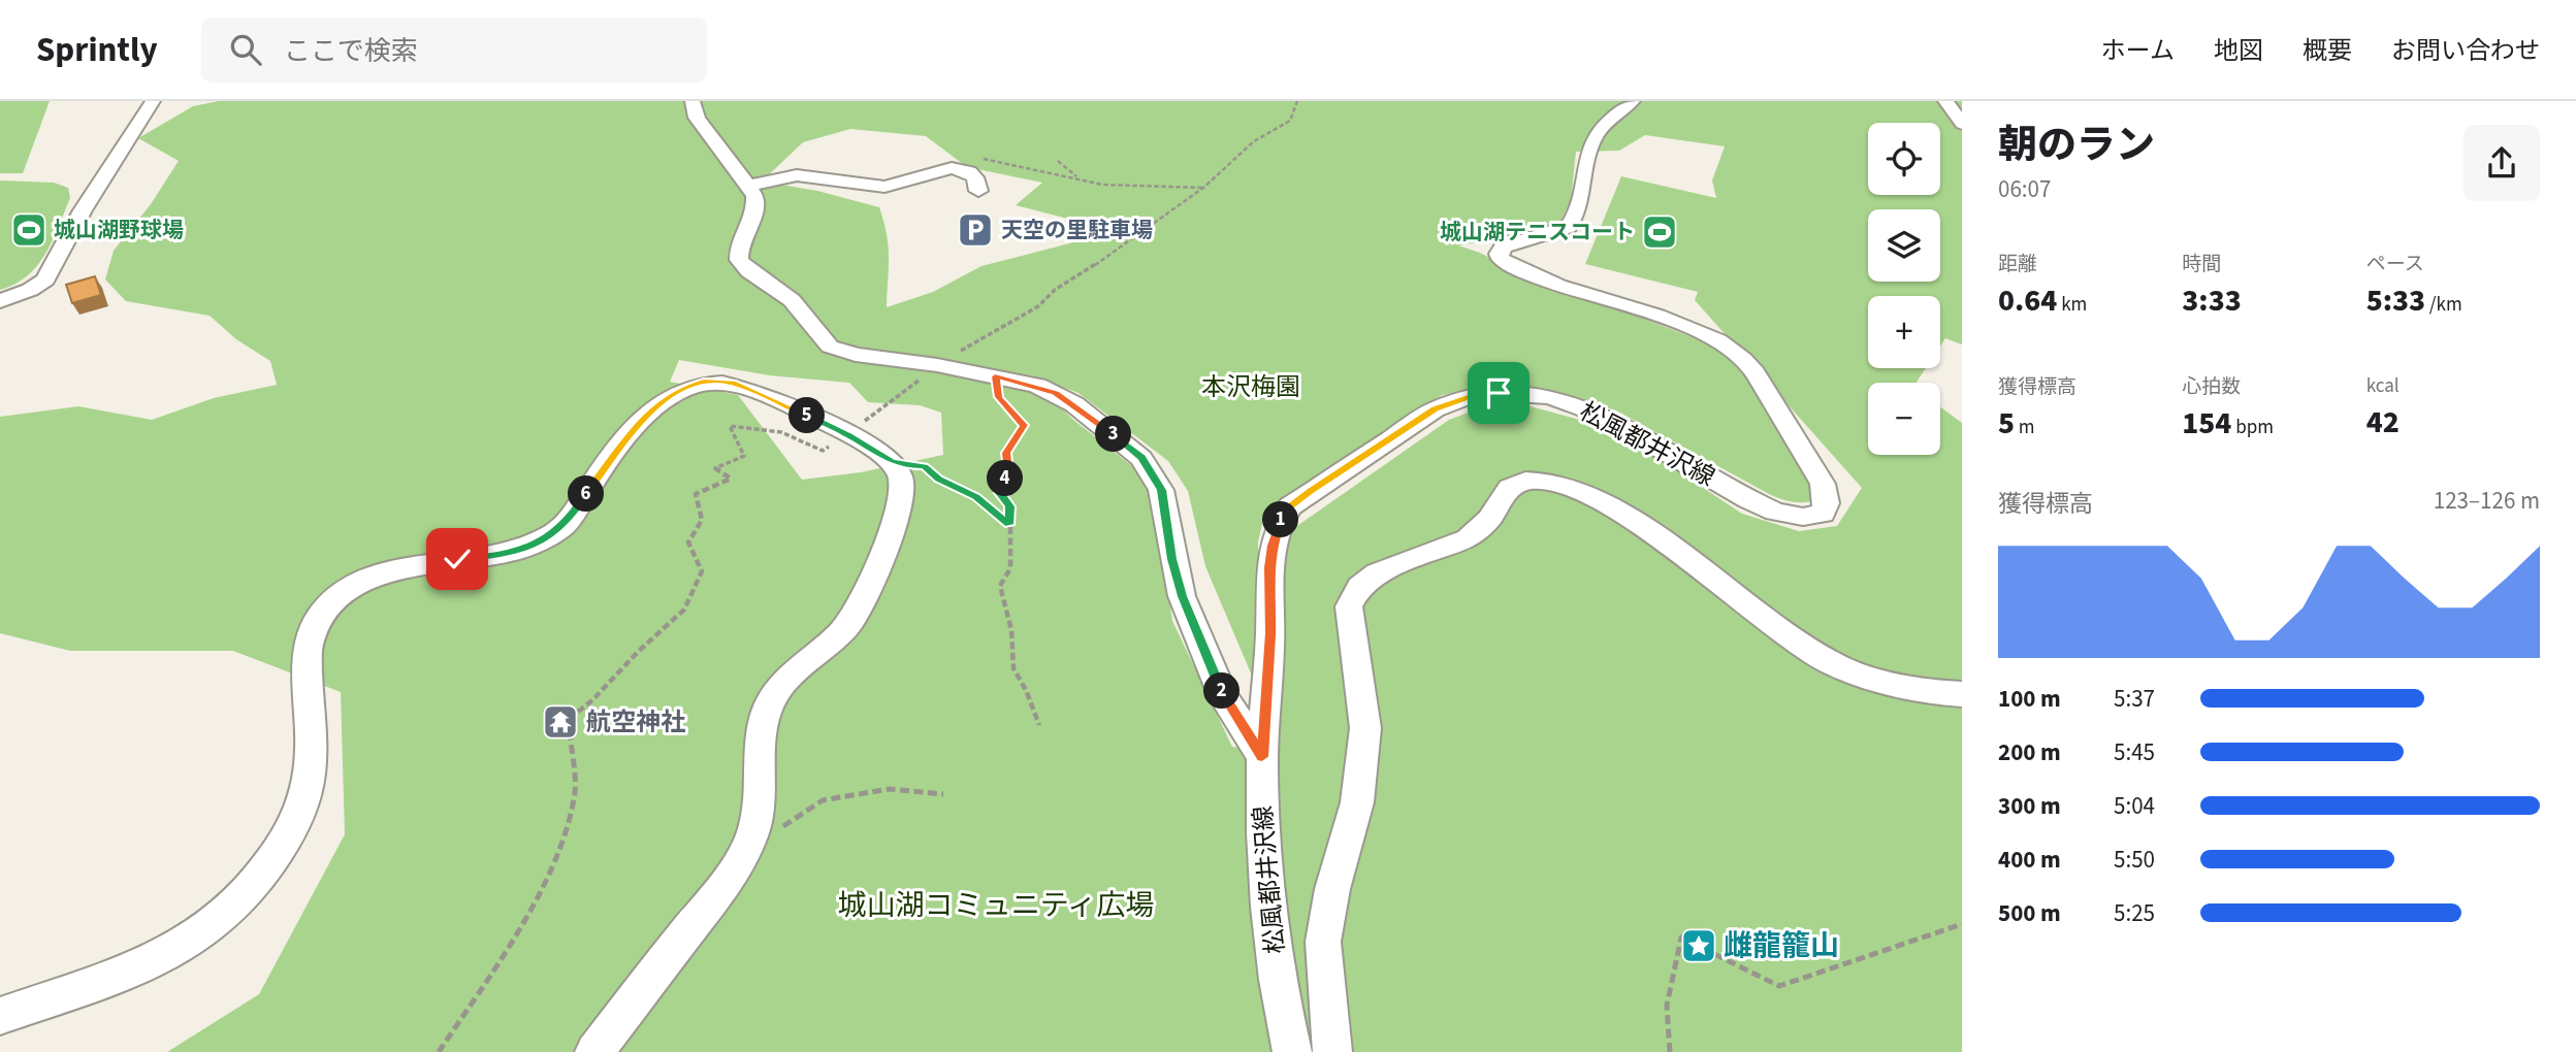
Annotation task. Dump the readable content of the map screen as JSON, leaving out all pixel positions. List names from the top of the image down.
{
  "streets": {
    "street": ["松風都井沢線"]
  },
  "parks": ["本沢梅園", "城山湖コミュニティ広場"],
  "places": {
    "sports": ["城山湖野球場", "城山湖テニスコート"],
    "parking": ["天空の里駐車場"],
    "temple": ["航空神社"],
    "place": ["雌龍籠山"]
  },
  "page": {
    "header": "Sprintly",
    "search": "ここで検索",
    "nav": [
      "ホーム",
      "地図",
      "概要",
      "お問い合わせ"
    ],
    "heading": ["朝のラン", "06:07"],
    "map_buttons": ["+", "−"],
    "stats": [
      ["距離", "0.64 km"],
      ["時間", "3:33"],
      ["ペース", "5:33 /km"],
      ["獲得標高", "5 m"],
      ["心拍数", "154 bpm"],
      ["kcal", "42"]
    ],
    "pins": [
      "5",
      "3",
      "4",
      "6",
      "1",
      "2"
    ],
    "chart": ["獲得標高", "123–126 m"],
    "list": [
      {
        "name": "100 m",
        "note": "5:37"
      },
      {
        "name": "200 m",
        "note": "5:45"
      },
      {
        "name": "300 m",
        "note": "5:04"
      },
      {
        "name": "400 m",
        "note": "5:50"
      },
      {
        "name": "500 m",
        "note": "5:25"
      }
    ]
  }
}
